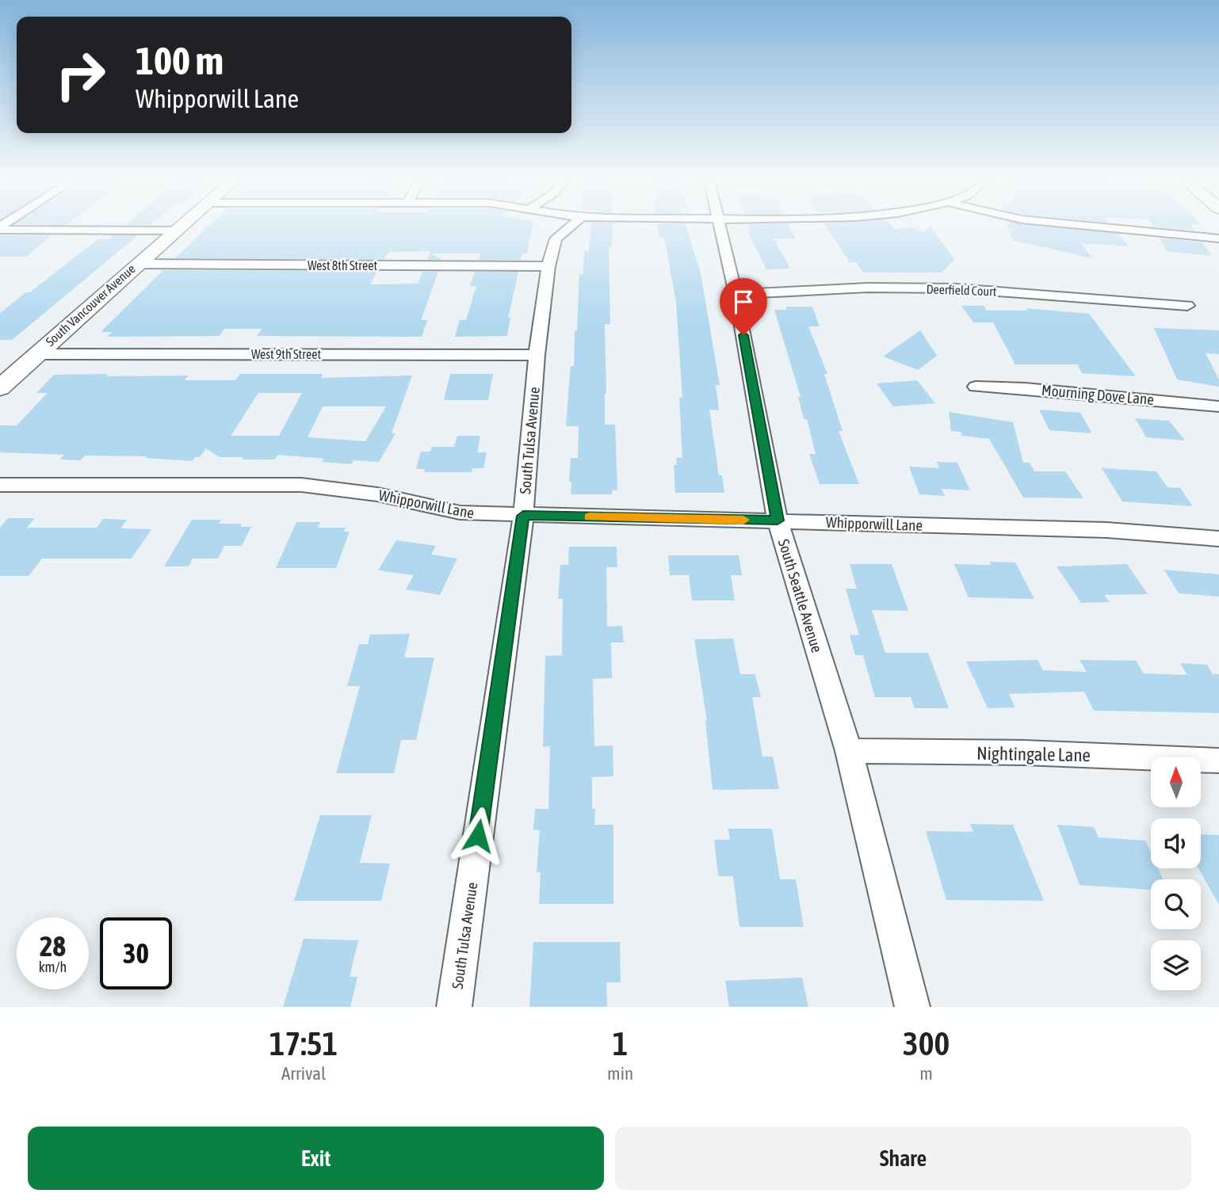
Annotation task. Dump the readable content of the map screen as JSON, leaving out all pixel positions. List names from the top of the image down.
{
  "streets": {
    "street": [
      "West 8th Street",
      "Deerfield Court",
      "South Vancouver Avenue",
      "West 9th Street",
      "Mourning Dove Lane",
      "South Tulsa Avenue",
      "Whipporwill Lane",
      "South Seattle Avenue",
      "Nightingale Lane"
    ]
  },
  "crossings": [
    ["West 8th Street", "South Vancouver Avenue"],
    ["West 8th Street", "South Tulsa Avenue"],
    ["Deerfield Court", "South Seattle Avenue"],
    ["South Vancouver Avenue", "West 9th Street"],
    ["West 9th Street", "South Tulsa Avenue"],
    ["South Tulsa Avenue", "Whipporwill Lane"],
    ["Whipporwill Lane", "South Seattle Avenue"],
    ["South Seattle Avenue", "Nightingale Lane"]
  ],
  "north": "top",
  "page": {
    "turn": ["100 m", "Whipporwill Lane"],
    "speed": "28 km/h",
    "limit": "30",
    "eta": [
      "17:51",
      "Arrival",
      "1",
      "min",
      "300",
      "m"
    ],
    "buttons": ["Exit", "Share"]
  }
}
